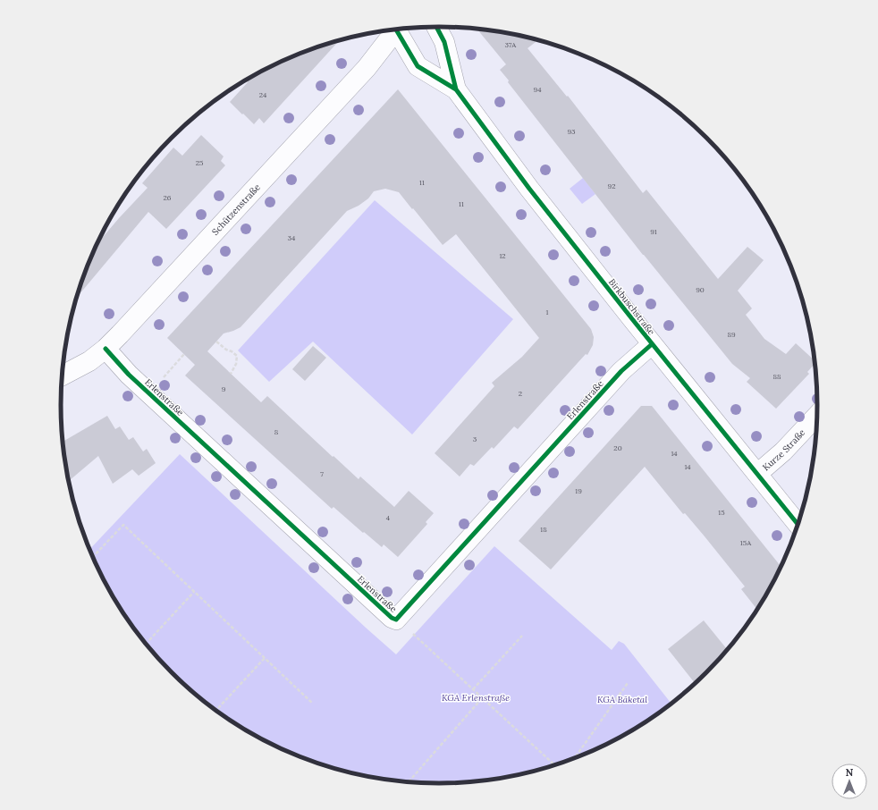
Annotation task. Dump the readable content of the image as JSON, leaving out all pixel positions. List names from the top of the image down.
{
  "streets": {
    "street": [
      "Schützenstraße",
      "Birkbuschstraße",
      "Erlenstraße",
      "Kurze Straße"
    ]
  },
  "crossings": [
    ["Schützenstraße", "Erlenstraße"],
    ["Birkbuschstraße", "Erlenstraße"],
    ["Birkbuschstraße", "Kurze Straße"]
  ],
  "parks": ["KGA Erlenstraße", "KGA Bäketal"],
  "house_numbers": [
    "37A",
    "94",
    "24",
    "93",
    "25",
    "11",
    "92",
    "26",
    "11",
    "91",
    "34",
    "12",
    "90",
    "1",
    "89",
    "88",
    "9",
    "2",
    "8",
    "3",
    "20",
    "14",
    "14",
    "7",
    "19",
    "15",
    "4",
    "18",
    "15A"
  ],
  "north": "top"
}
